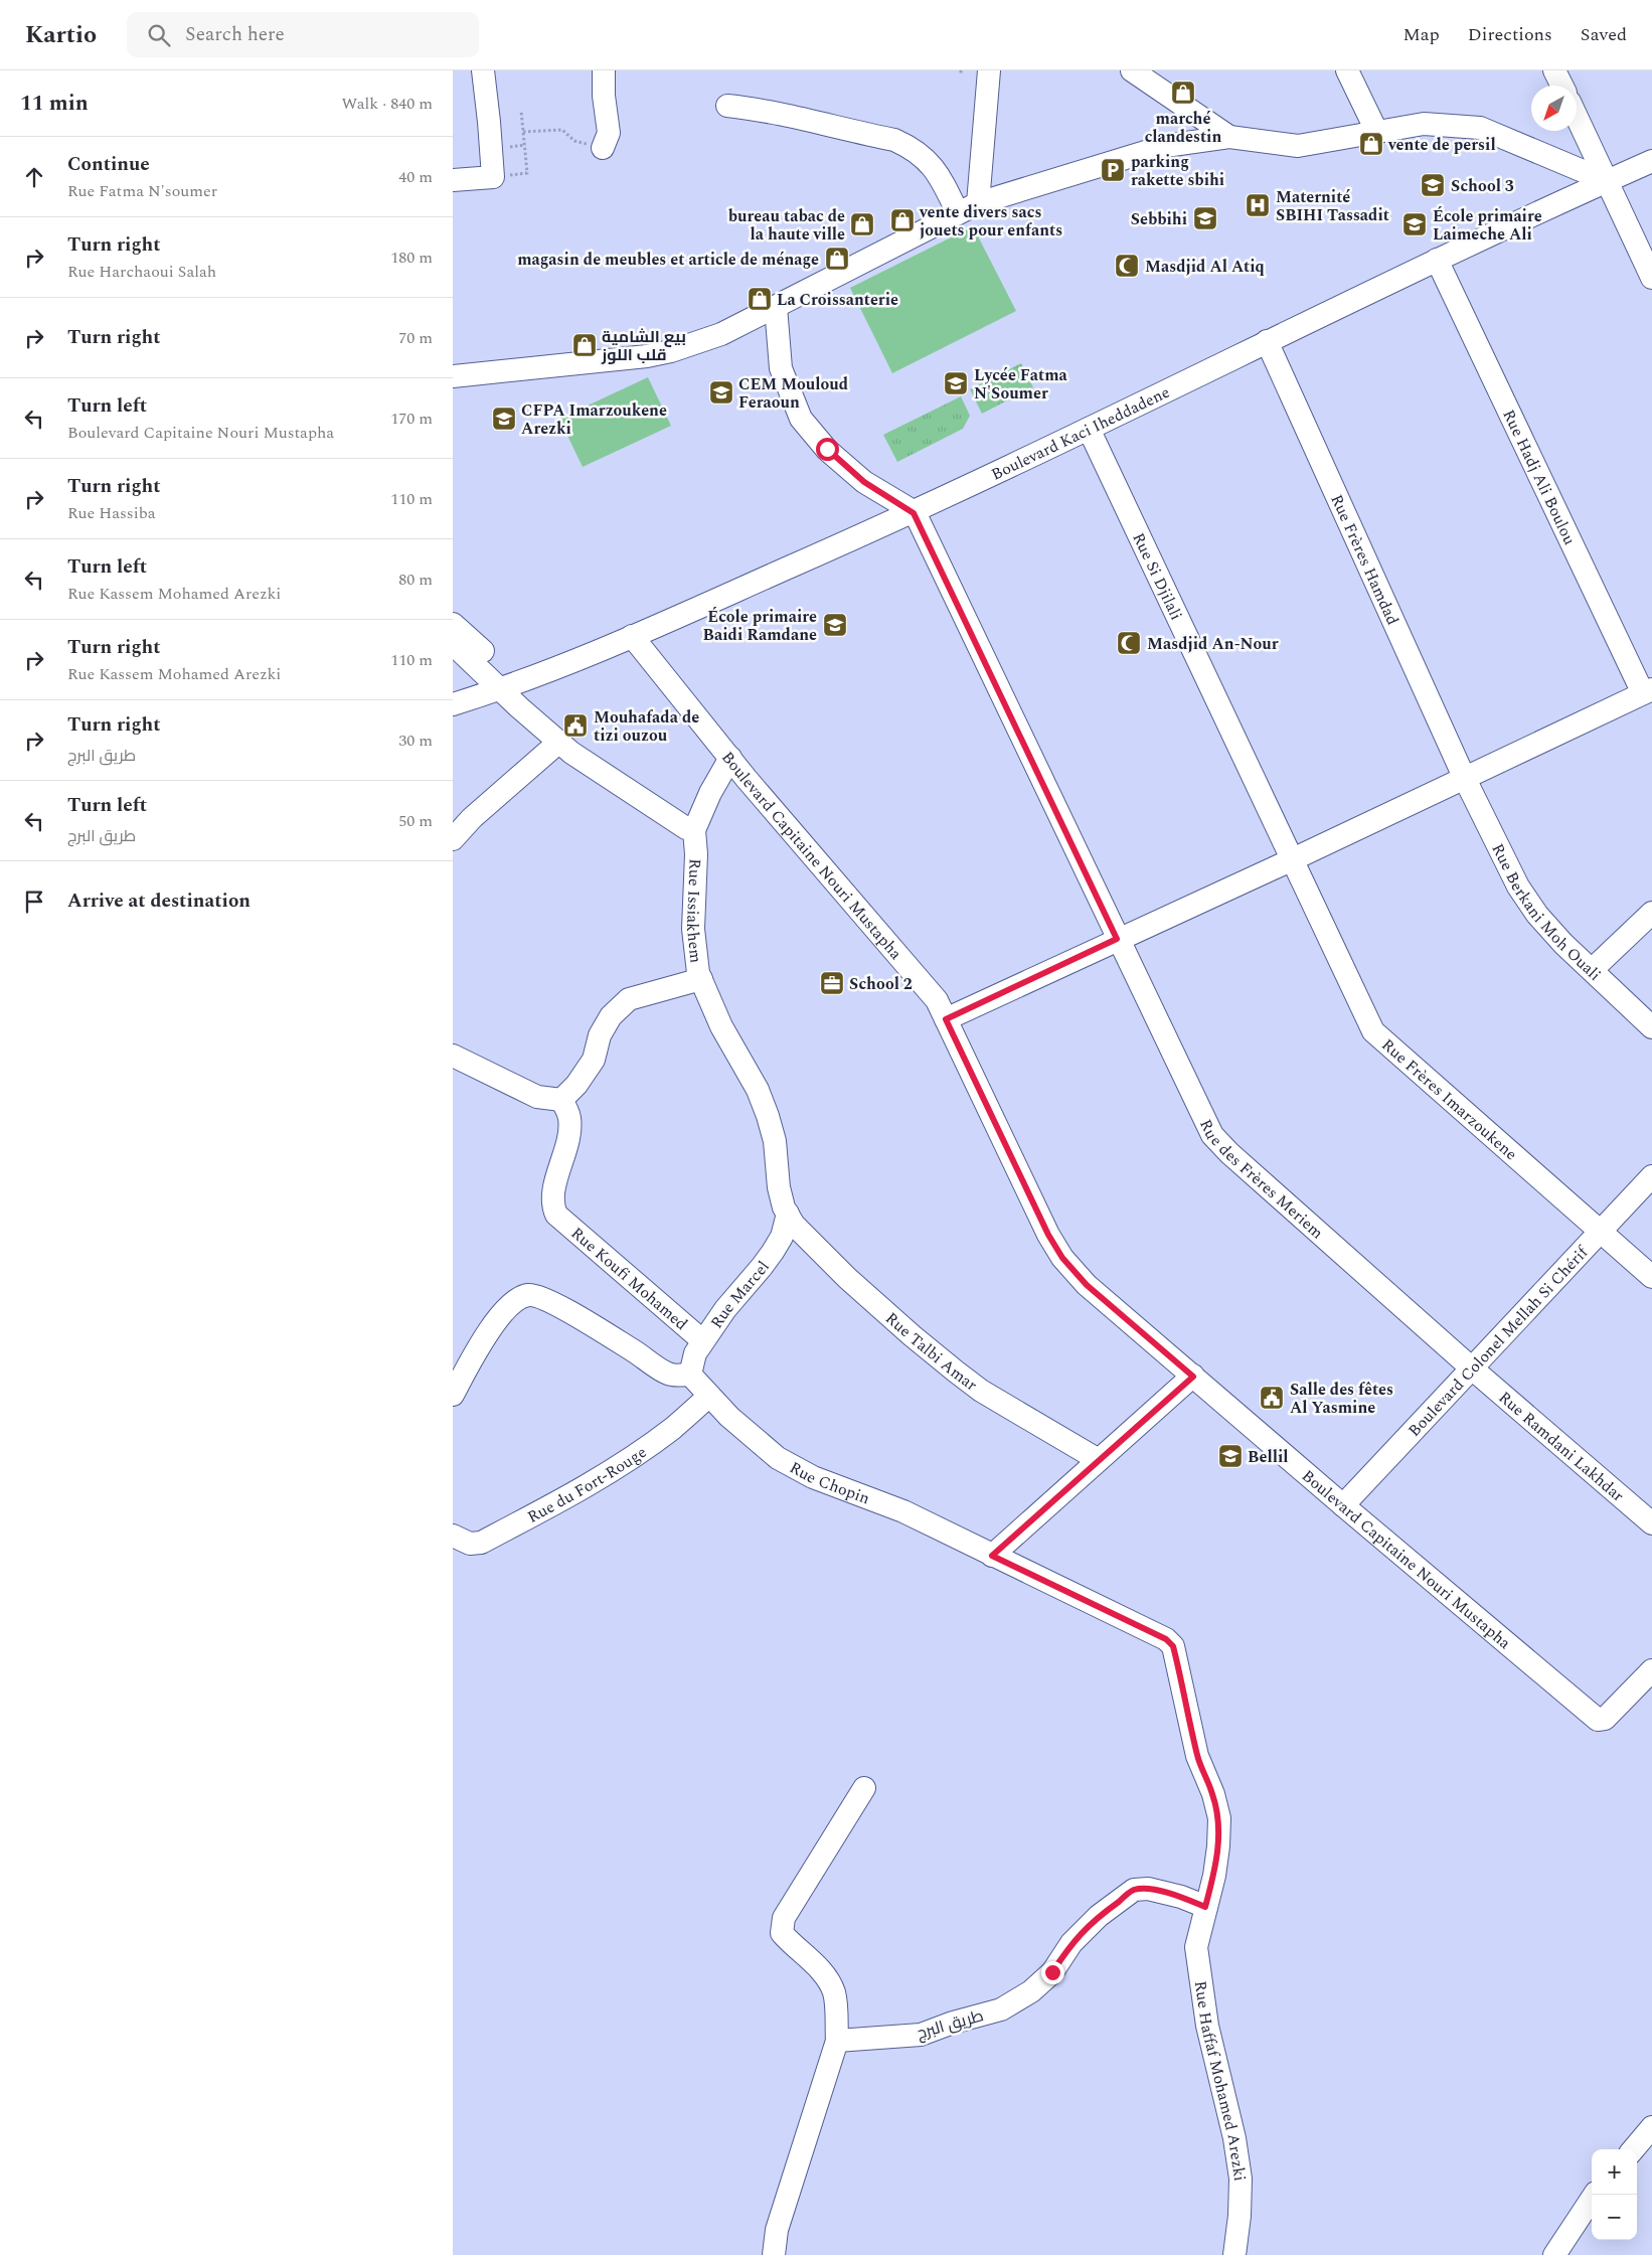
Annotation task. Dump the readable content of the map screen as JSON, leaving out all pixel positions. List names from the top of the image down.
{
  "streets": {
    "street": [
      "Boulevard Kaci Iheddadene",
      "Rue Hadj Ali Boulou",
      "Rue Frères Hamdad",
      "Rue Si Djilali",
      "Boulevard Capitaine Nouri Mustapha",
      "Rue Berkani Moh Ouali",
      "Rue Issiakhem",
      "Rue Frères Imarzoukene",
      "Rue des Frères Meriem",
      "Rue Koufi Mohamed",
      "Rue Marcel",
      "Boulevard Colonel Mellah Si Chérif",
      "Rue Talbi Amar",
      "Rue Ramdani Lakhdar",
      "Rue Chopin",
      "Rue du Fort-Rouge",
      "طريق البرج",
      "Rue Haffaf Mohamed Arezki"
    ]
  },
  "crossings": [
    ["Boulevard Kaci Iheddadene", "Rue Hadj Ali Boulou"],
    ["Boulevard Kaci Iheddadene", "Rue Frères Hamdad"],
    ["Boulevard Kaci Iheddadene", "Rue Si Djilali"],
    ["Boulevard Kaci Iheddadene", "Boulevard Capitaine Nouri Mustapha"],
    ["Boulevard Kaci Iheddadene", "Rue des Frères Meriem"],
    ["Rue Frères Hamdad", "Rue Berkani Moh Ouali"],
    ["Rue Si Djilali", "Rue Frères Imarzoukene"],
    ["Boulevard Capitaine Nouri Mustapha", "Boulevard Colonel Mellah Si Chérif"],
    ["Rue Issiakhem", "Rue Marcel"],
    ["Rue Issiakhem", "Rue Talbi Amar"],
    ["Rue Frères Imarzoukene", "Boulevard Colonel Mellah Si Chérif"],
    ["Rue des Frères Meriem", "Boulevard Colonel Mellah Si Chérif"],
    ["Rue des Frères Meriem", "Rue Ramdani Lakhdar"],
    ["Rue Koufi Mohamed", "Rue Marcel"],
    ["Rue Marcel", "Rue Talbi Amar"],
    ["Rue Marcel", "Rue Chopin"],
    ["Boulevard Colonel Mellah Si Chérif", "Rue Ramdani Lakhdar"],
    ["Rue Chopin", "Rue du Fort-Rouge"],
    ["Rue Chopin", "طريق البرج"],
    ["Rue Chopin", "Rue Haffaf Mohamed Arezki"],
    ["طريق البرج", "Rue Haffaf Mohamed Arezki"]
  ],
  "places": {
    "shop": [
      "marché clandestin",
      "vente de persil",
      "vente divers sacs jouets pour enfants",
      "bureau tabac de la haute ville",
      "magasin de meubles et article de ménage",
      "La Croissanterie",
      "بيع الشامية قلب اللوز"
    ],
    "parking": ["parking rakette sbihi"],
    "school or university": [
      "School 3",
      "Sebbihi",
      "École primaire Laimeche Ali",
      "Lycée Fatma N'Soumer",
      "CEM Mouloud Feraoun",
      "CFPA Imarzoukene Arezki",
      "École primaire Baidi Ramdane",
      "Bellil"
    ],
    "hospital": ["Maternité SBIHI Tassadit"],
    "mosque": ["Masdjid Al Atiq", "Masdjid An-Nour"],
    "public building": ["Mouhafada de tizi ouzou", "Salle des fêtes Al Yasmine"],
    "office": ["School 2"]
  },
  "north": "bottom left",
  "page": {
    "header": "Kartio",
    "search": "Search here",
    "nav": ["Map", "Directions", "Saved"],
    "heading": ["11 min", "Walk · 840 m"],
    "list": [
      ["Continue", "Rue Fatma N'soumer", "40 m"],
      ["Turn right", "Rue Harchaoui Salah", "180 m"],
      ["Turn right", "70 m"],
      ["Turn left", "Boulevard Capitaine Nouri Mustapha", "170 m"],
      ["Turn right", "Rue Hassiba", "110 m"],
      ["Turn left", "Rue Kassem Mohamed Arezki", "80 m"],
      ["Turn right", "Rue Kassem Mohamed Arezki", "110 m"],
      ["Turn right", "طريق البرج", "30 m"],
      ["Turn left", "طريق البرج", "50 m"],
      "Arrive at destination"
    ],
    "map_buttons": ["+", "−"]
  }
}
